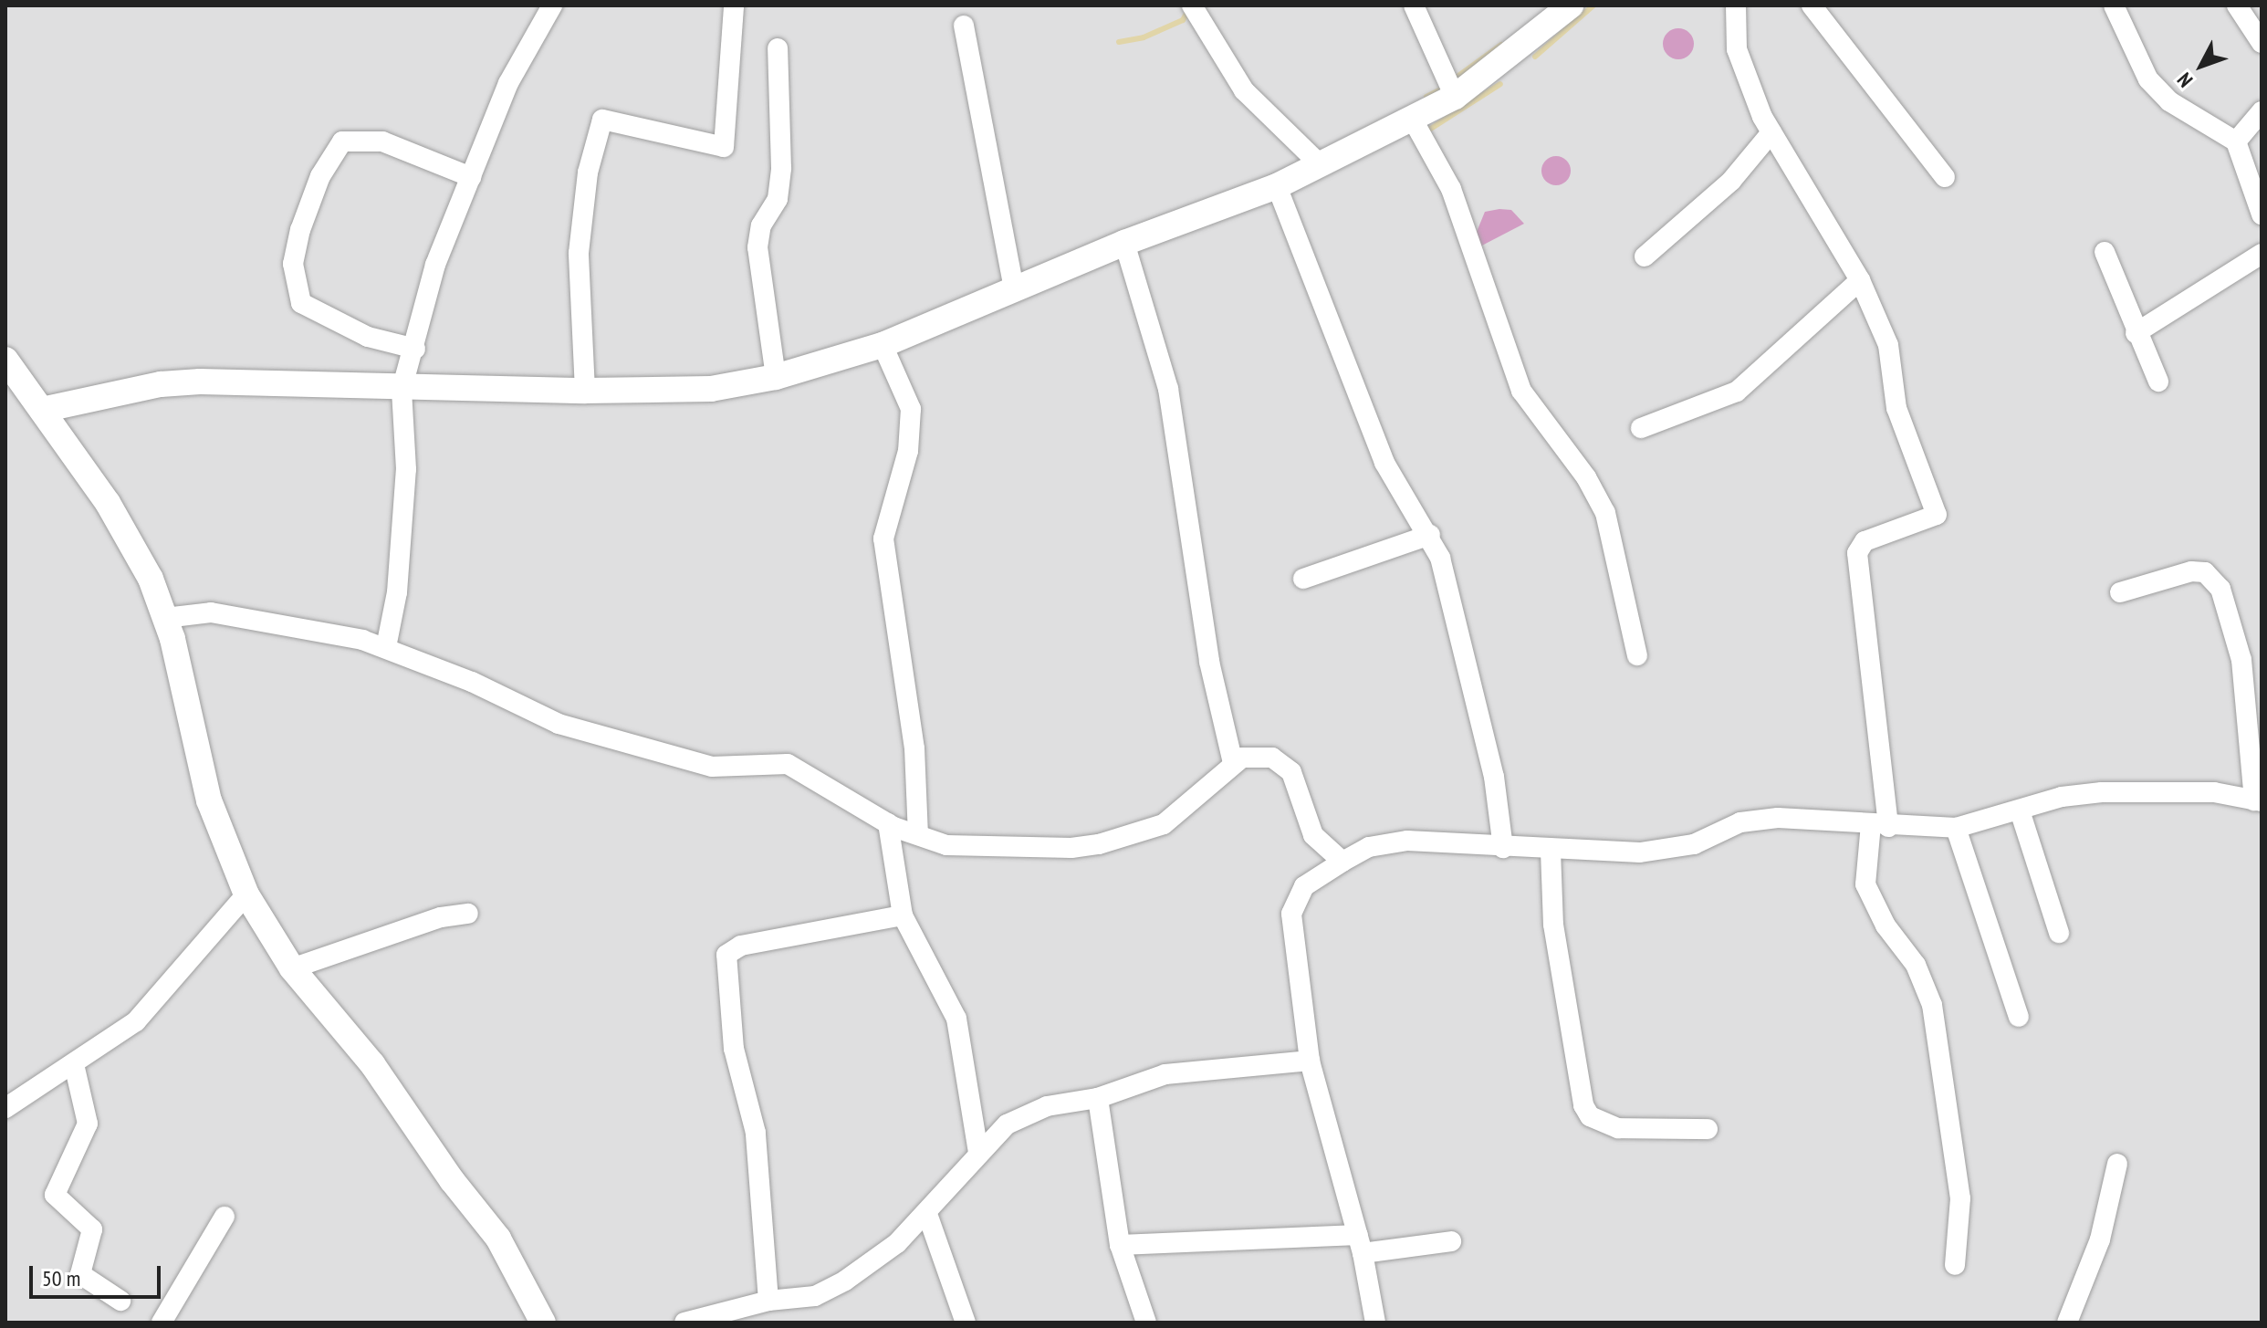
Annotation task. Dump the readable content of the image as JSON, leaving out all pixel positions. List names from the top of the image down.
{
  "scale_bar": "50 m",
  "north": "bottom left"
}
